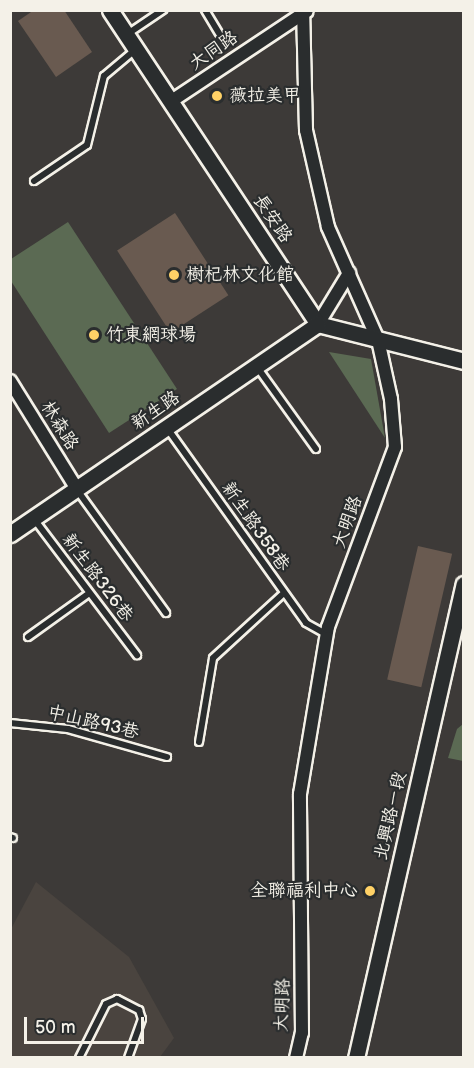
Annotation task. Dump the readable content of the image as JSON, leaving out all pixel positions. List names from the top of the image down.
{
  "streets": {
    "street": [
      "大同路",
      "長安路",
      "新生路",
      "林森路",
      "大明路",
      "北興路ㄧ段"
    ],
    "lane": ["新生路358巷", "新生路326巷", "中山路93巷"]
  },
  "crossings": [
    ["大同路", "長安路"],
    ["大同路", "大明路"],
    ["長安路", "新生路"],
    ["新生路", "林森路"],
    ["新生路", "大明路"],
    ["新生路", "新生路358巷"],
    ["新生路", "新生路326巷"],
    ["大明路", "新生路358巷"]
  ],
  "places": [
    "薇拉美甲",
    "樹杞林文化館",
    "竹東網球場",
    "全聯福利中心"
  ],
  "scale_bar": "50 m"
}
